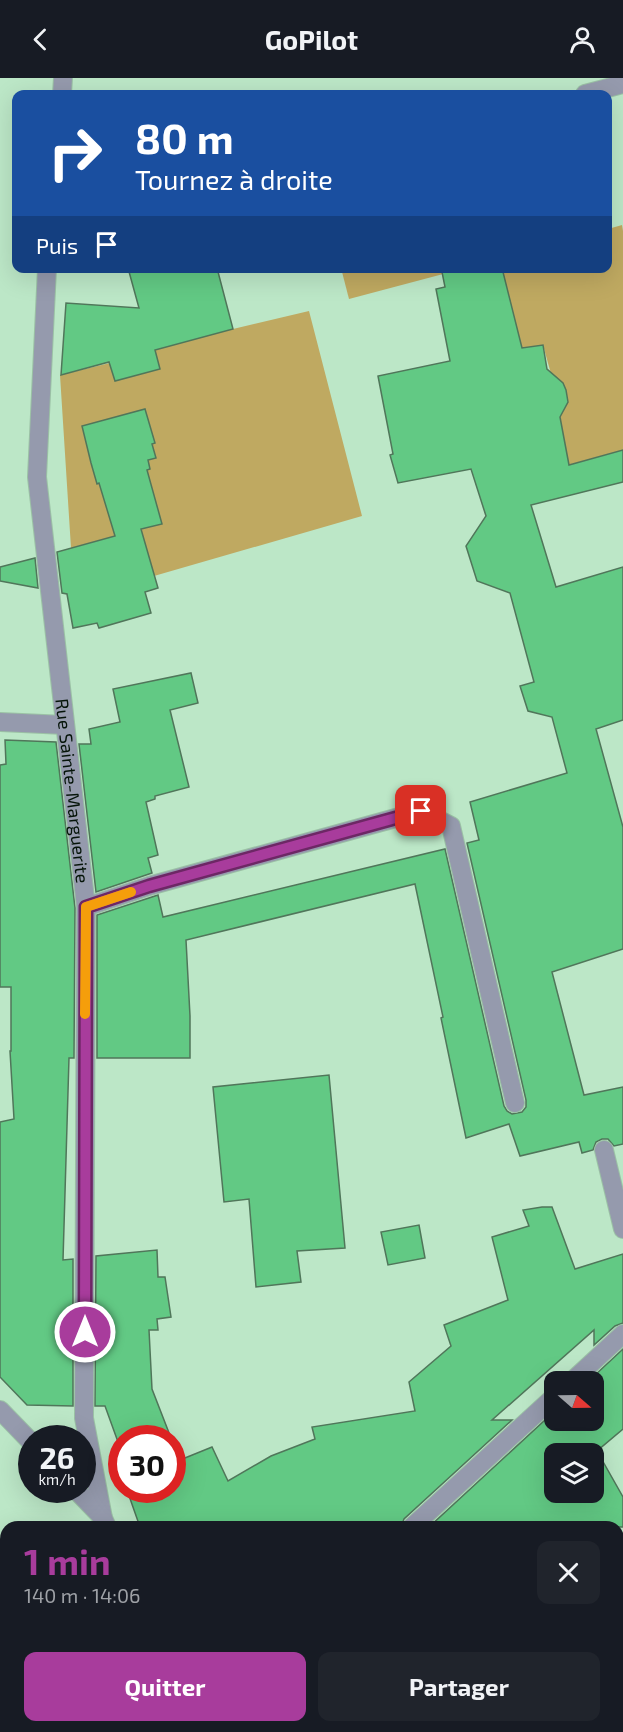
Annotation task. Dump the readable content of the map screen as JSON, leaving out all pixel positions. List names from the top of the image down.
{
  "streets": {
    "street": ["Rue Sainte-Marguerite"]
  },
  "north": "right",
  "page": {
    "header": "GoPilot",
    "turn": ["80 m", "Tournez à droite"],
    "then": "Puis",
    "speed": "26 km/h",
    "limit": "30",
    "heading": ["1 min", "140 m · 14:06"],
    "buttons": ["Quitter", "Partager"]
  }
}
